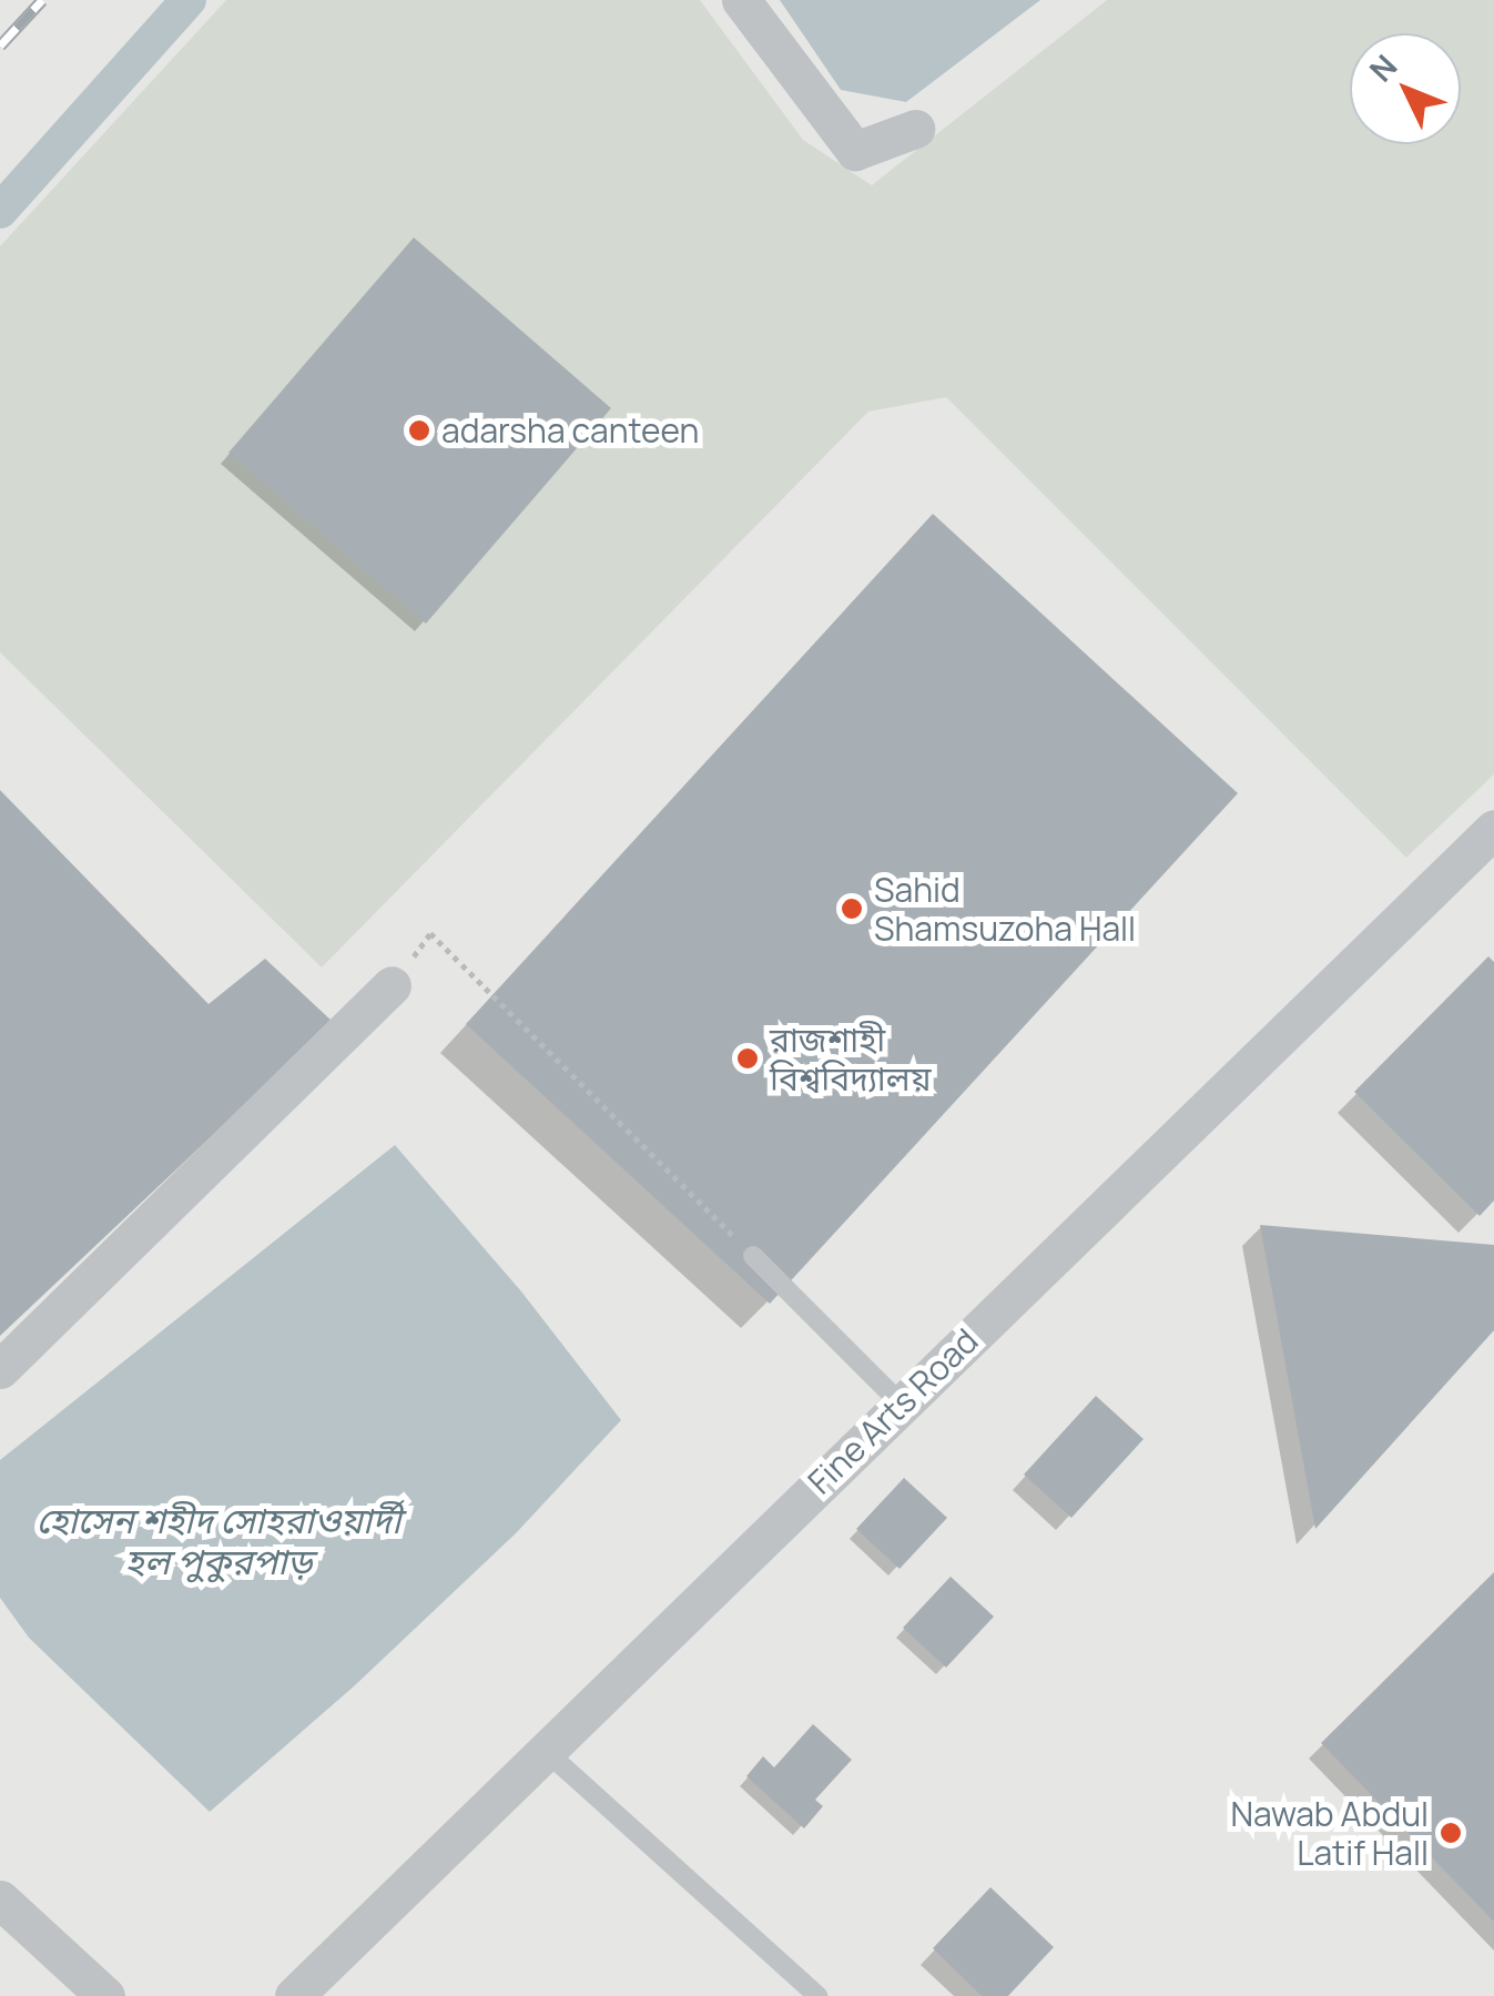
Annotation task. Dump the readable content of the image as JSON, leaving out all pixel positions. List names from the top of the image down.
{
  "streets": {
    "street": ["Fine Arts Road"]
  },
  "water": ["হোসেন শহীদ সোহরাওয়ার্দী হল পুকুরপাড়"],
  "places": [
    "adarsha canteen",
    "Sahid Shamsuzoha Hall",
    "রাজশাহী বিশ্ববিদ্যালয়",
    "Nawab Abdul Latif Hall"
  ],
  "north": "top left"
}
